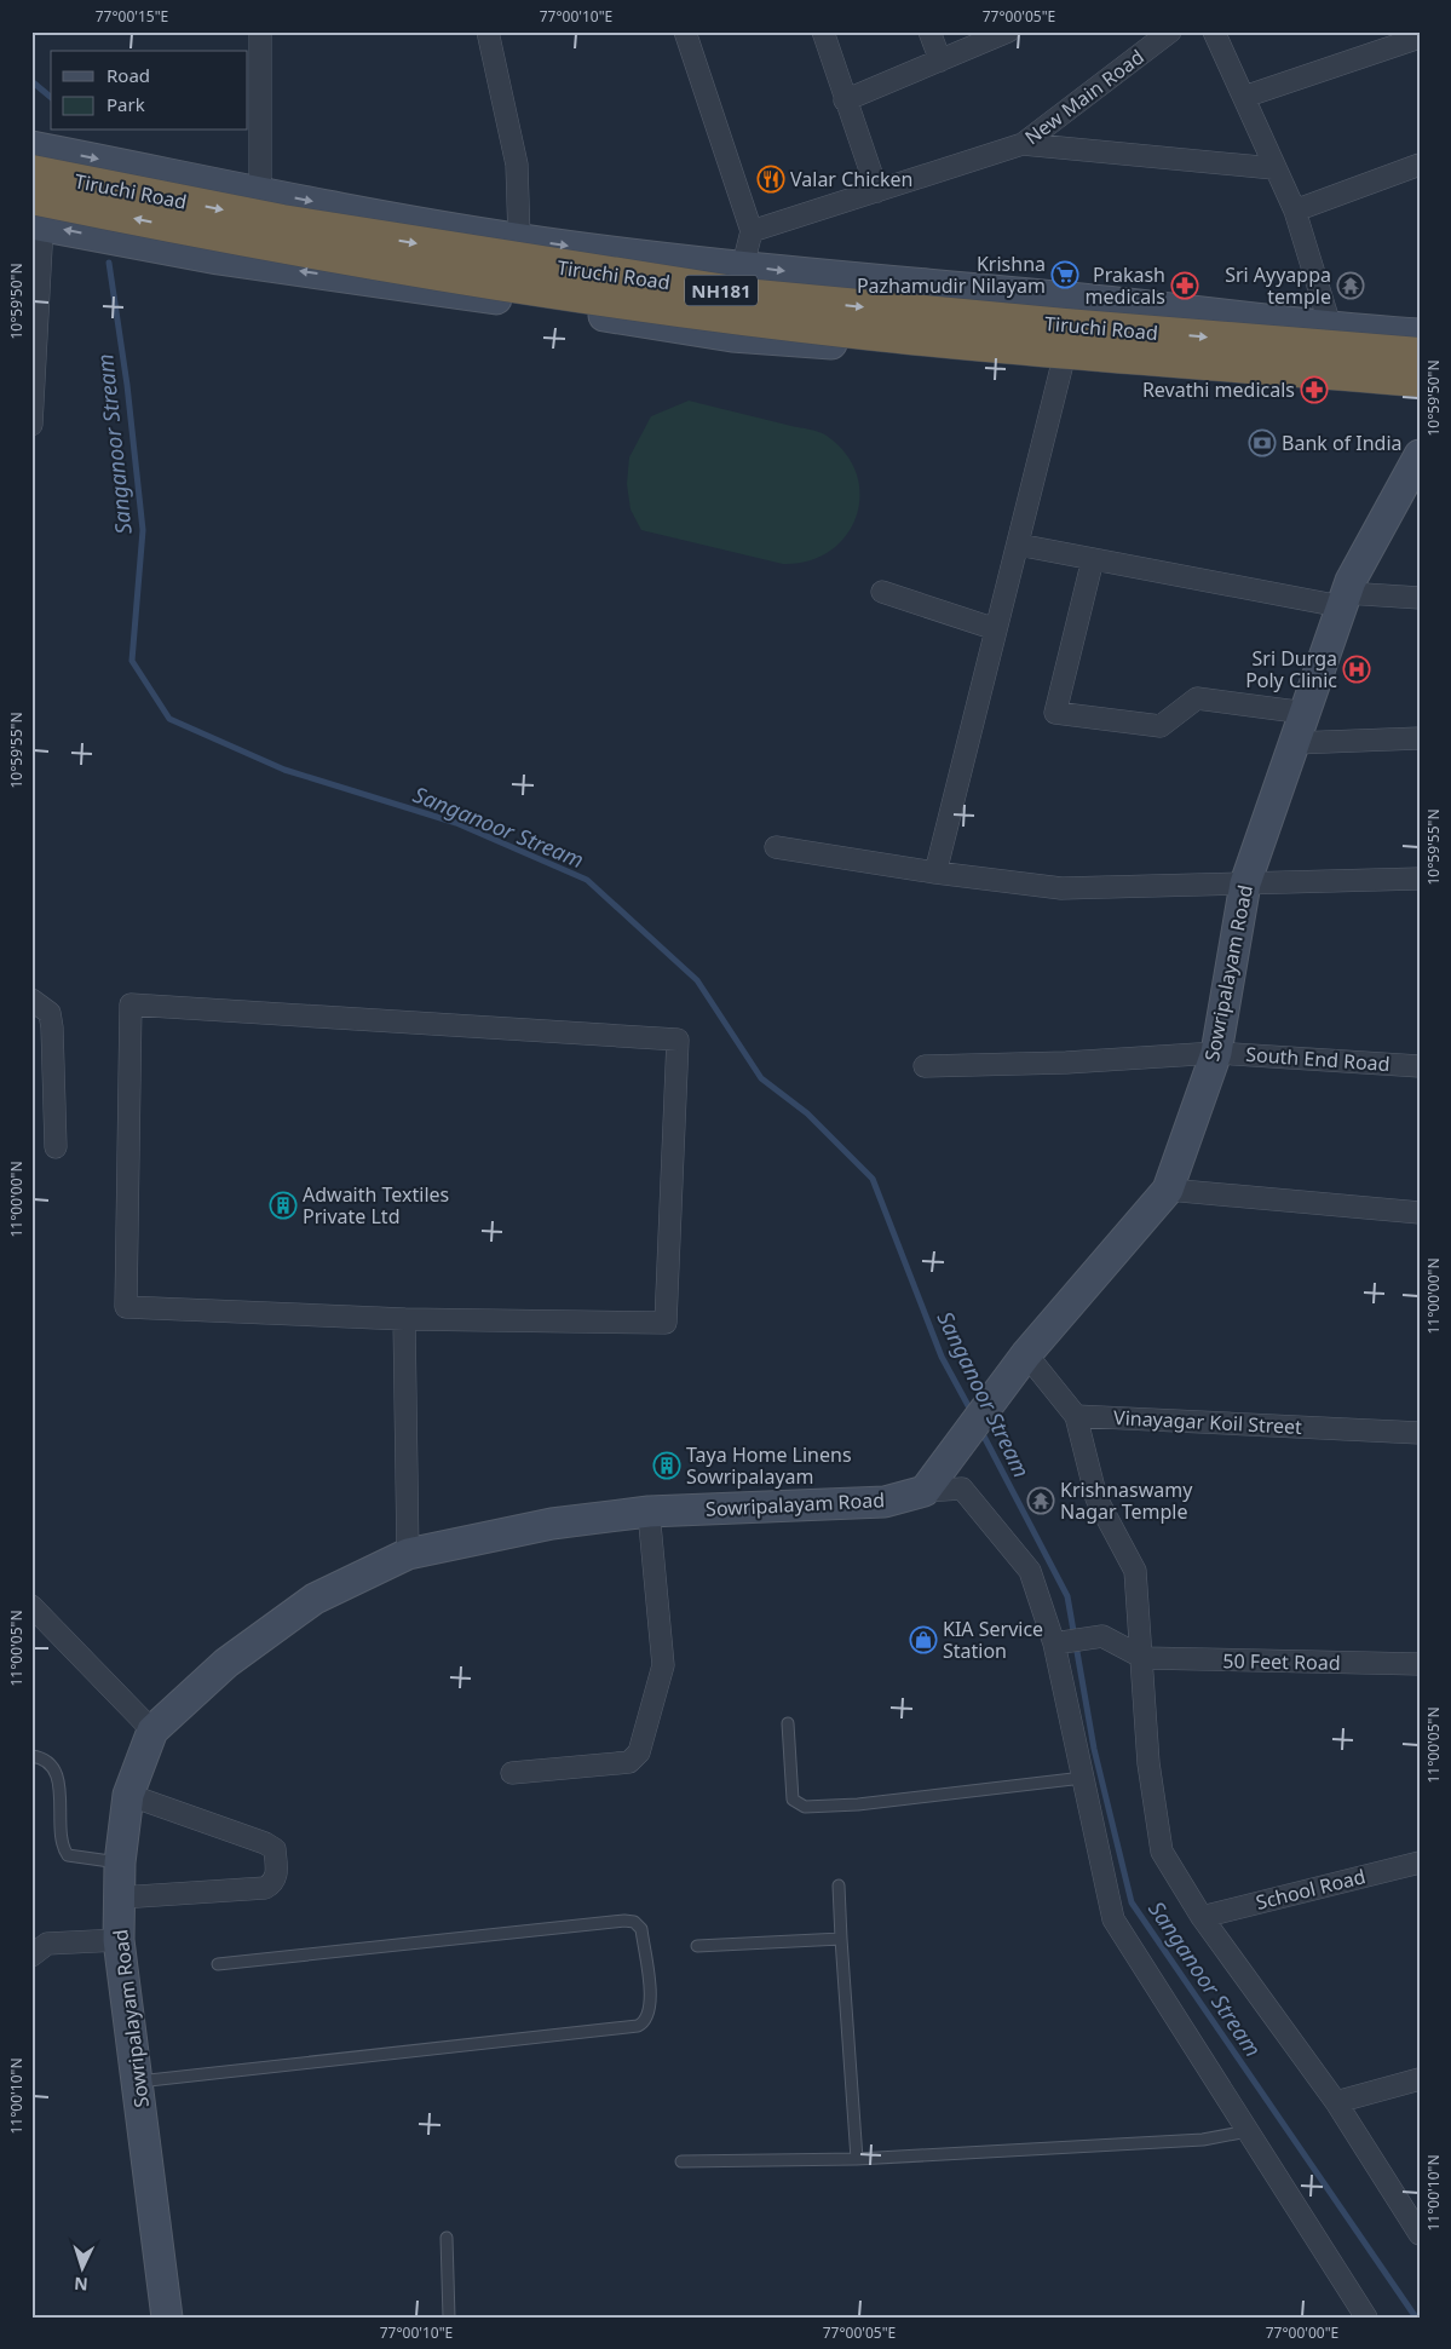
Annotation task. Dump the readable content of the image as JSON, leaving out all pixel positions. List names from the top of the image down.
{
  "streets": {
    "highway": ["Tiruchi Road", "NH181"],
    "street": [
      "New Main Road",
      "Sowripalayam Road",
      "South End Road",
      "Vinayagar Koil Street",
      "50 Feet Road",
      "School Road"
    ]
  },
  "crossings": [
    ["Sowripalayam Road", "South End Road"]
  ],
  "water": ["Sanganoor Stream"],
  "places": {
    "restaurant": ["Valar Chicken"],
    "supermarket": ["Krishna Pazhamudir Nilayam"],
    "pharmacy": ["Prakash medicals", "Revathi medicals"],
    "temple": ["Sri Ayyappa temple", "Krishnaswamy Nagar Temple"],
    "bank": ["Bank of India"],
    "hospital": ["Sri Durga Poly Clinic"],
    "building": ["Adwaith Textiles Private Ltd", "Taya Home Linens Sowripalayam"],
    "shop": ["KIA Service Station"]
  },
  "legend": ["Road", "Park"],
  "north": "bottom",
  "coordinates": [
    "77°00'15\"E",
    "77°00'10\"E",
    "77°00'05\"E",
    "10°59'50\"N",
    "10°59'55\"N",
    "11°00'00\"N",
    "11°00'05\"N",
    "11°00'10\"N",
    "77°00'00\"E"
  ]
}
